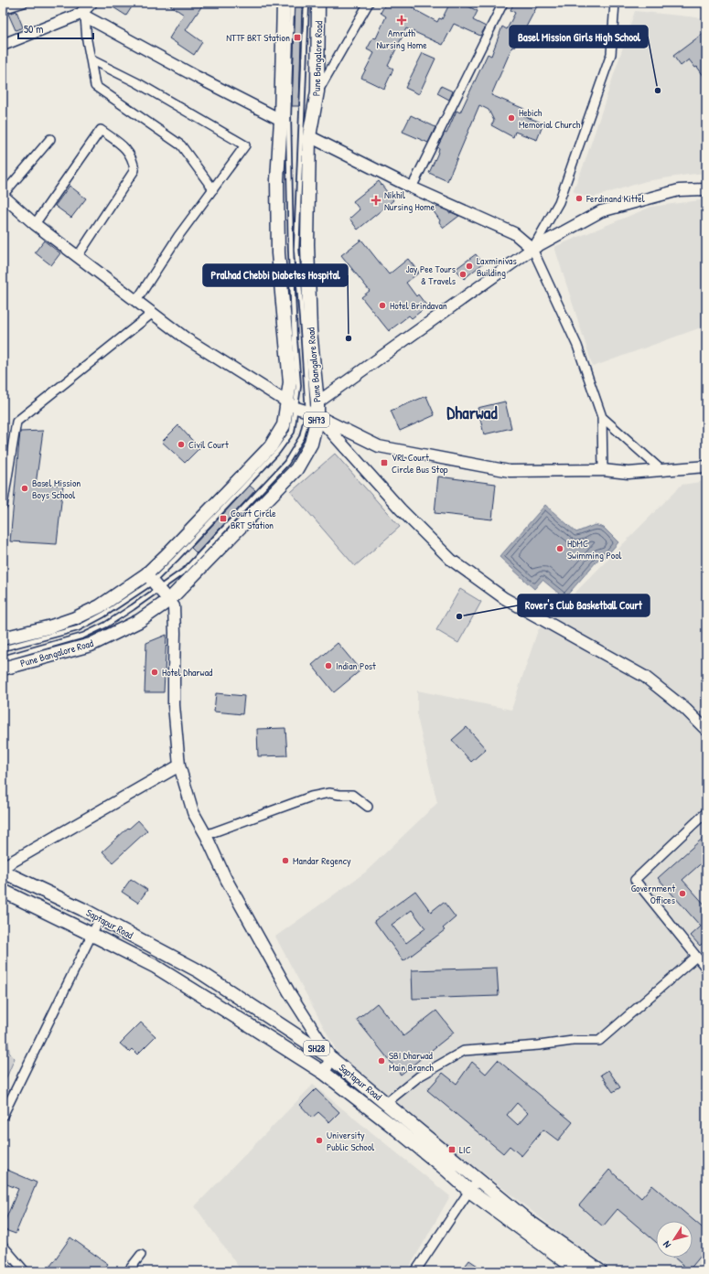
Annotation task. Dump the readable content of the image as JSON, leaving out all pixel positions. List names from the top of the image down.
{
  "streets": {
    "main road": [
      "Pune Bangalore Road",
      "SH73",
      "Saptapur Road",
      "SH28"
    ]
  },
  "districts": ["Dharwad"],
  "places": {
    "health": ["Amruth Nursing Home", "Nikhil Nursing Home"],
    "transit": [
      "NTTF BRT Station",
      "VRL Court Circle Bus Stop",
      "Court Circle BRT Station",
      "LIC"
    ],
    "other": [
      "Basel Mission Girls High School",
      "Hebich Memorial Church",
      "Ferdinand Kittel",
      "Laxminivas Building",
      "Jay Pee Tours & Travels",
      "Hotel Brindavan",
      "Pralhad Chebbi Diabetes Hospital",
      "Civil Court",
      "Basel Mission Boys School",
      "HDMC Swimming Pool",
      "Rover's Club Basketball Court",
      "Indian Post",
      "Hotel Dharwad",
      "Mandar Regency",
      "Government Offices",
      "SBI Dharwad Main Branch",
      "University Public School"
    ]
  },
  "scale_bar": "50 m",
  "north": "bottom left"
}
